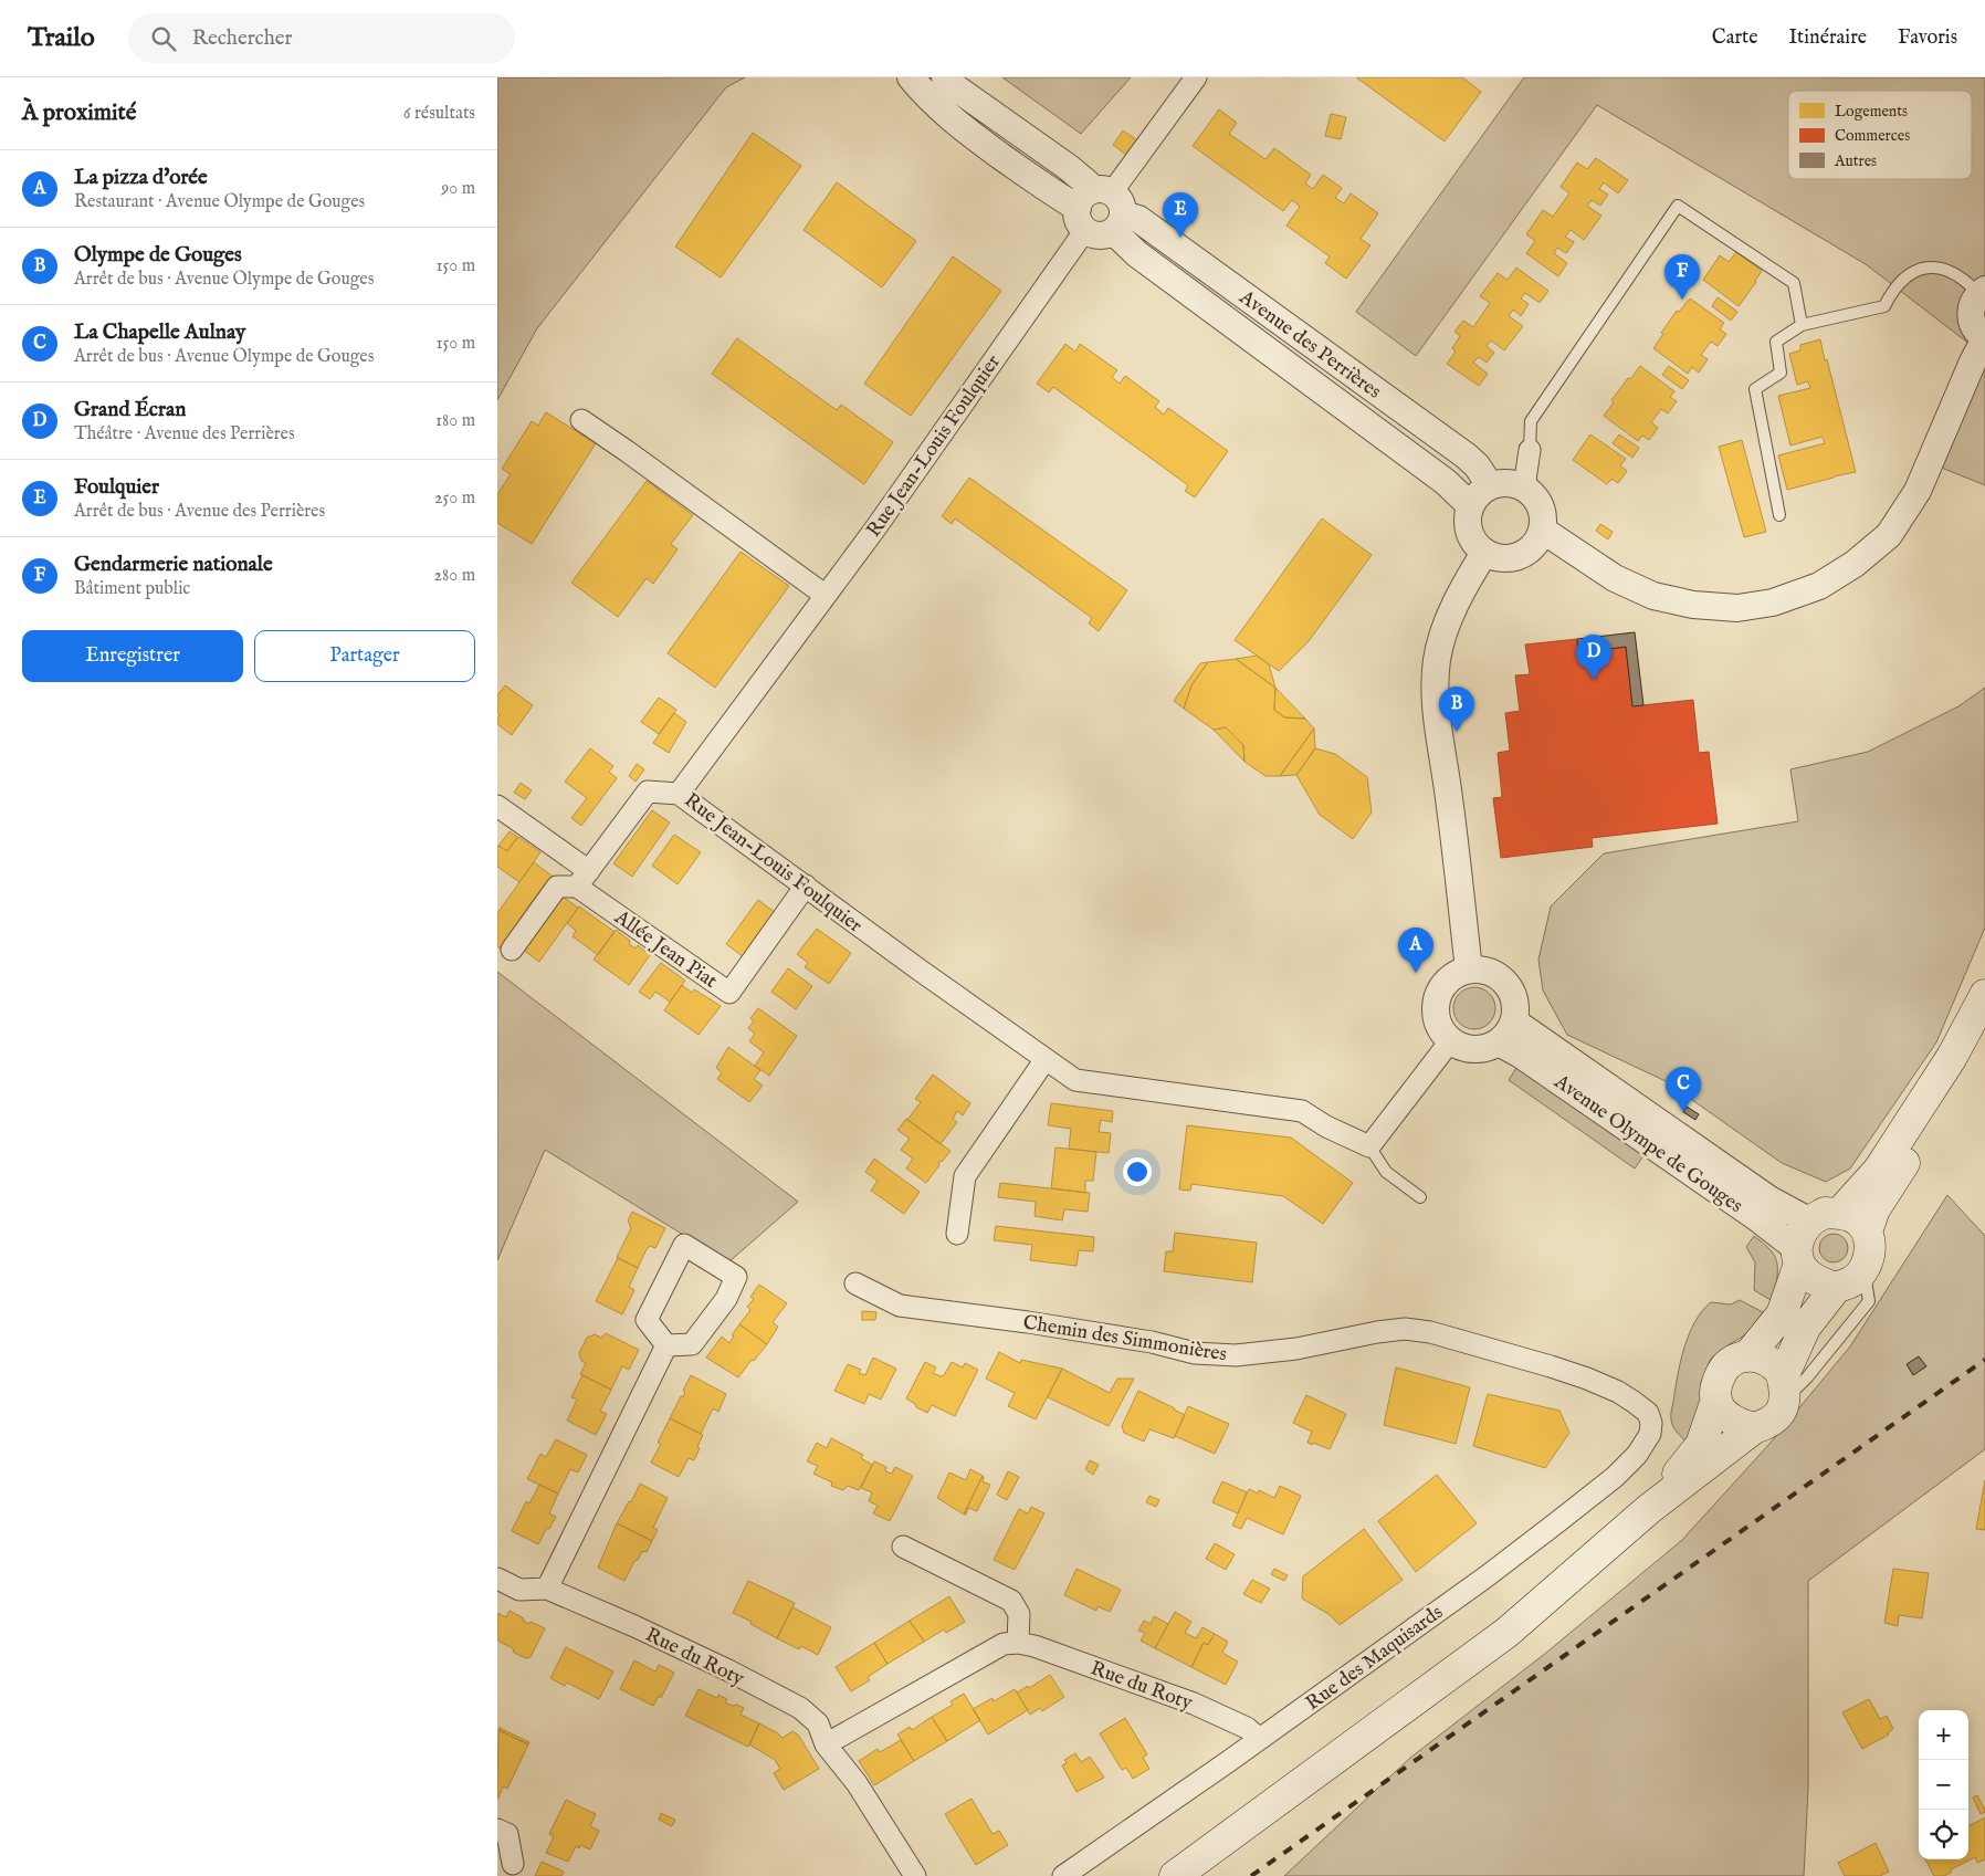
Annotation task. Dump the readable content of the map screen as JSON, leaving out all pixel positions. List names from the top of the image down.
{
  "streets": {
    "street": [
      "Avenue des Perrières",
      "Rue Jean-Louis Foulquier",
      "Allée Jean Piat",
      "Avenue Olympe de Gouges",
      "Chemin des Simmonières",
      "Rue du Roty",
      "Rue des Maquisards"
    ]
  },
  "crossings": [
    ["Avenue des Perrières", "Rue Jean-Louis Foulquier"],
    ["Rue Jean-Louis Foulquier", "Allée Jean Piat"],
    ["Chemin des Simmonières", "Rue des Maquisards"],
    ["Rue du Roty", "Rue des Maquisards"]
  ],
  "legend": ["Logements", "Commerces", "Autres"],
  "page": {
    "header": "Trailo",
    "search": "Rechercher",
    "nav": ["Carte", "Itinéraire", "Favoris"],
    "heading": ["À proximité", "6 résultats"],
    "list": [
      {
        "mark": "A",
        "name": "La pizza d'orée",
        "note": "Restaurant · Avenue Olympe de Gouges",
        "value": "90 m"
      },
      {
        "mark": "B",
        "name": "Olympe de Gouges",
        "note": "Arrêt de bus · Avenue Olympe de Gouges",
        "value": "150 m"
      },
      {
        "mark": "C",
        "name": "La Chapelle Aulnay",
        "note": "Arrêt de bus · Avenue Olympe de Gouges",
        "value": "150 m"
      },
      {
        "mark": "D",
        "name": "Grand Écran",
        "note": "Théâtre · Avenue des Perrières",
        "value": "180 m"
      },
      {
        "mark": "E",
        "name": "Foulquier",
        "note": "Arrêt de bus · Avenue des Perrières",
        "value": "250 m"
      },
      {
        "mark": "F",
        "name": "Gendarmerie nationale",
        "note": "Bâtiment public",
        "value": "280 m"
      }
    ],
    "pins": [
      "E",
      "F",
      "D",
      "B",
      "A",
      "C"
    ],
    "buttons": ["Enregistrer", "Partager"],
    "map_buttons": ["+", "−"]
  }
}
